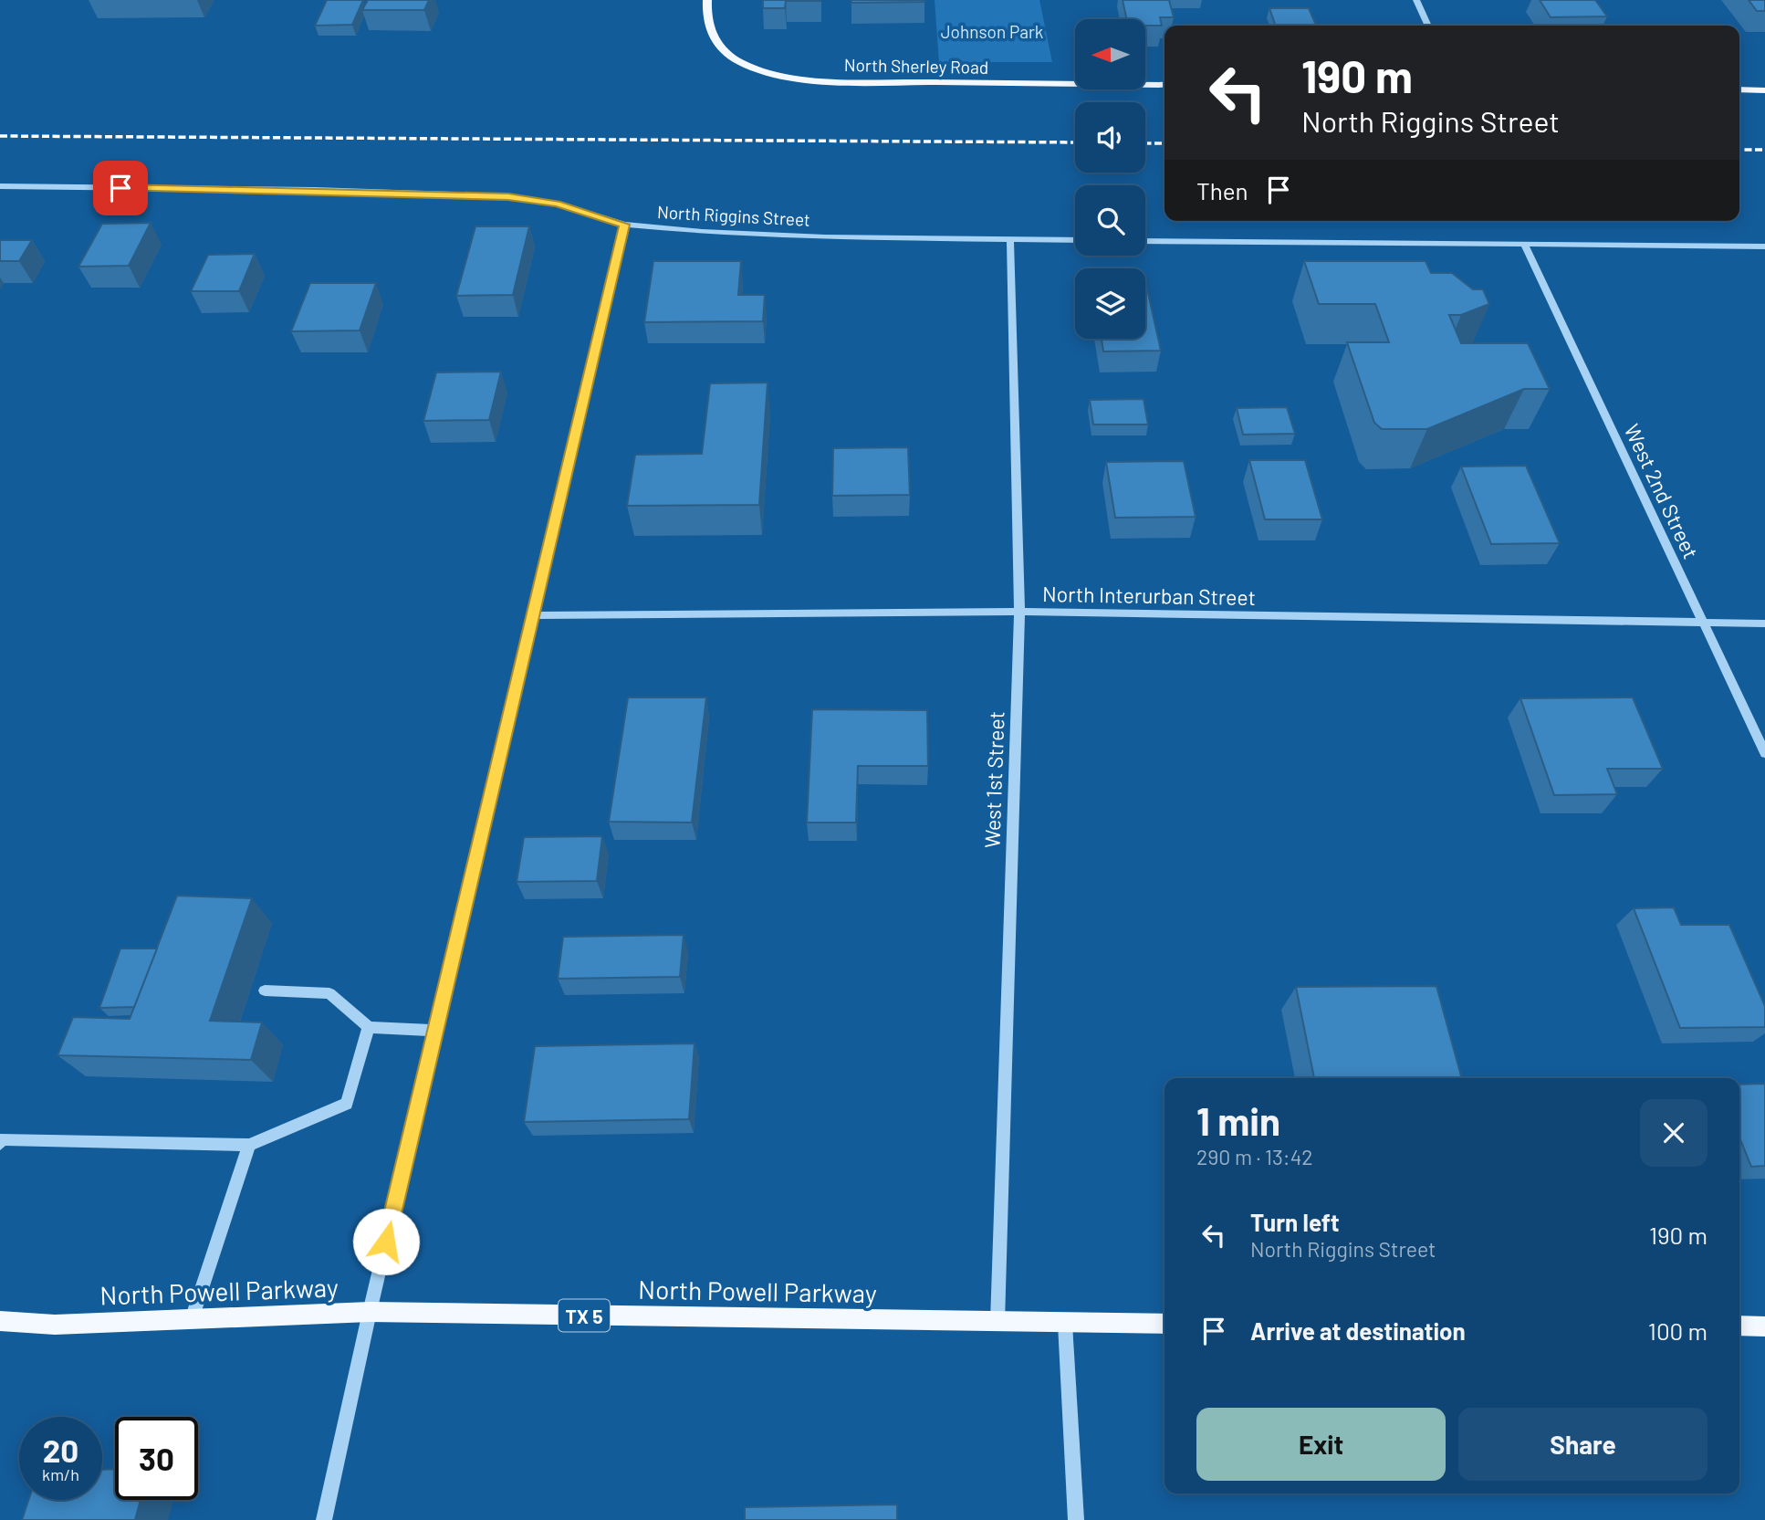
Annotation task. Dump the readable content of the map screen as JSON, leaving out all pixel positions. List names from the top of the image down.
{
  "streets": {
    "main road": ["North Sherley Road", "North Powell Parkway", "TX 5"],
    "street": [
      "North Riggins Street",
      "West 2nd Street",
      "North Interurban Street",
      "West 1st Street"
    ]
  },
  "crossings": [
    ["North Riggins Street", "West 1st Street"],
    ["West 2nd Street", "North Interurban Street"],
    ["North Interurban Street", "West 1st Street"],
    ["West 1st Street", "North Powell Parkway"]
  ],
  "parks": ["Johnson Park"],
  "north": "left",
  "page": {
    "turn": ["190 m", "North Riggins Street"],
    "then": "Then",
    "heading": ["1 min", "290 m · 13:42"],
    "list": [
      {
        "name": "Turn left",
        "note": "North Riggins Street",
        "value": "190 m"
      },
      {
        "name": "Arrive at destination",
        "value": "100 m"
      }
    ],
    "buttons": ["Exit", "Share"],
    "speed": "20 km/h",
    "limit": "30"
  }
}
